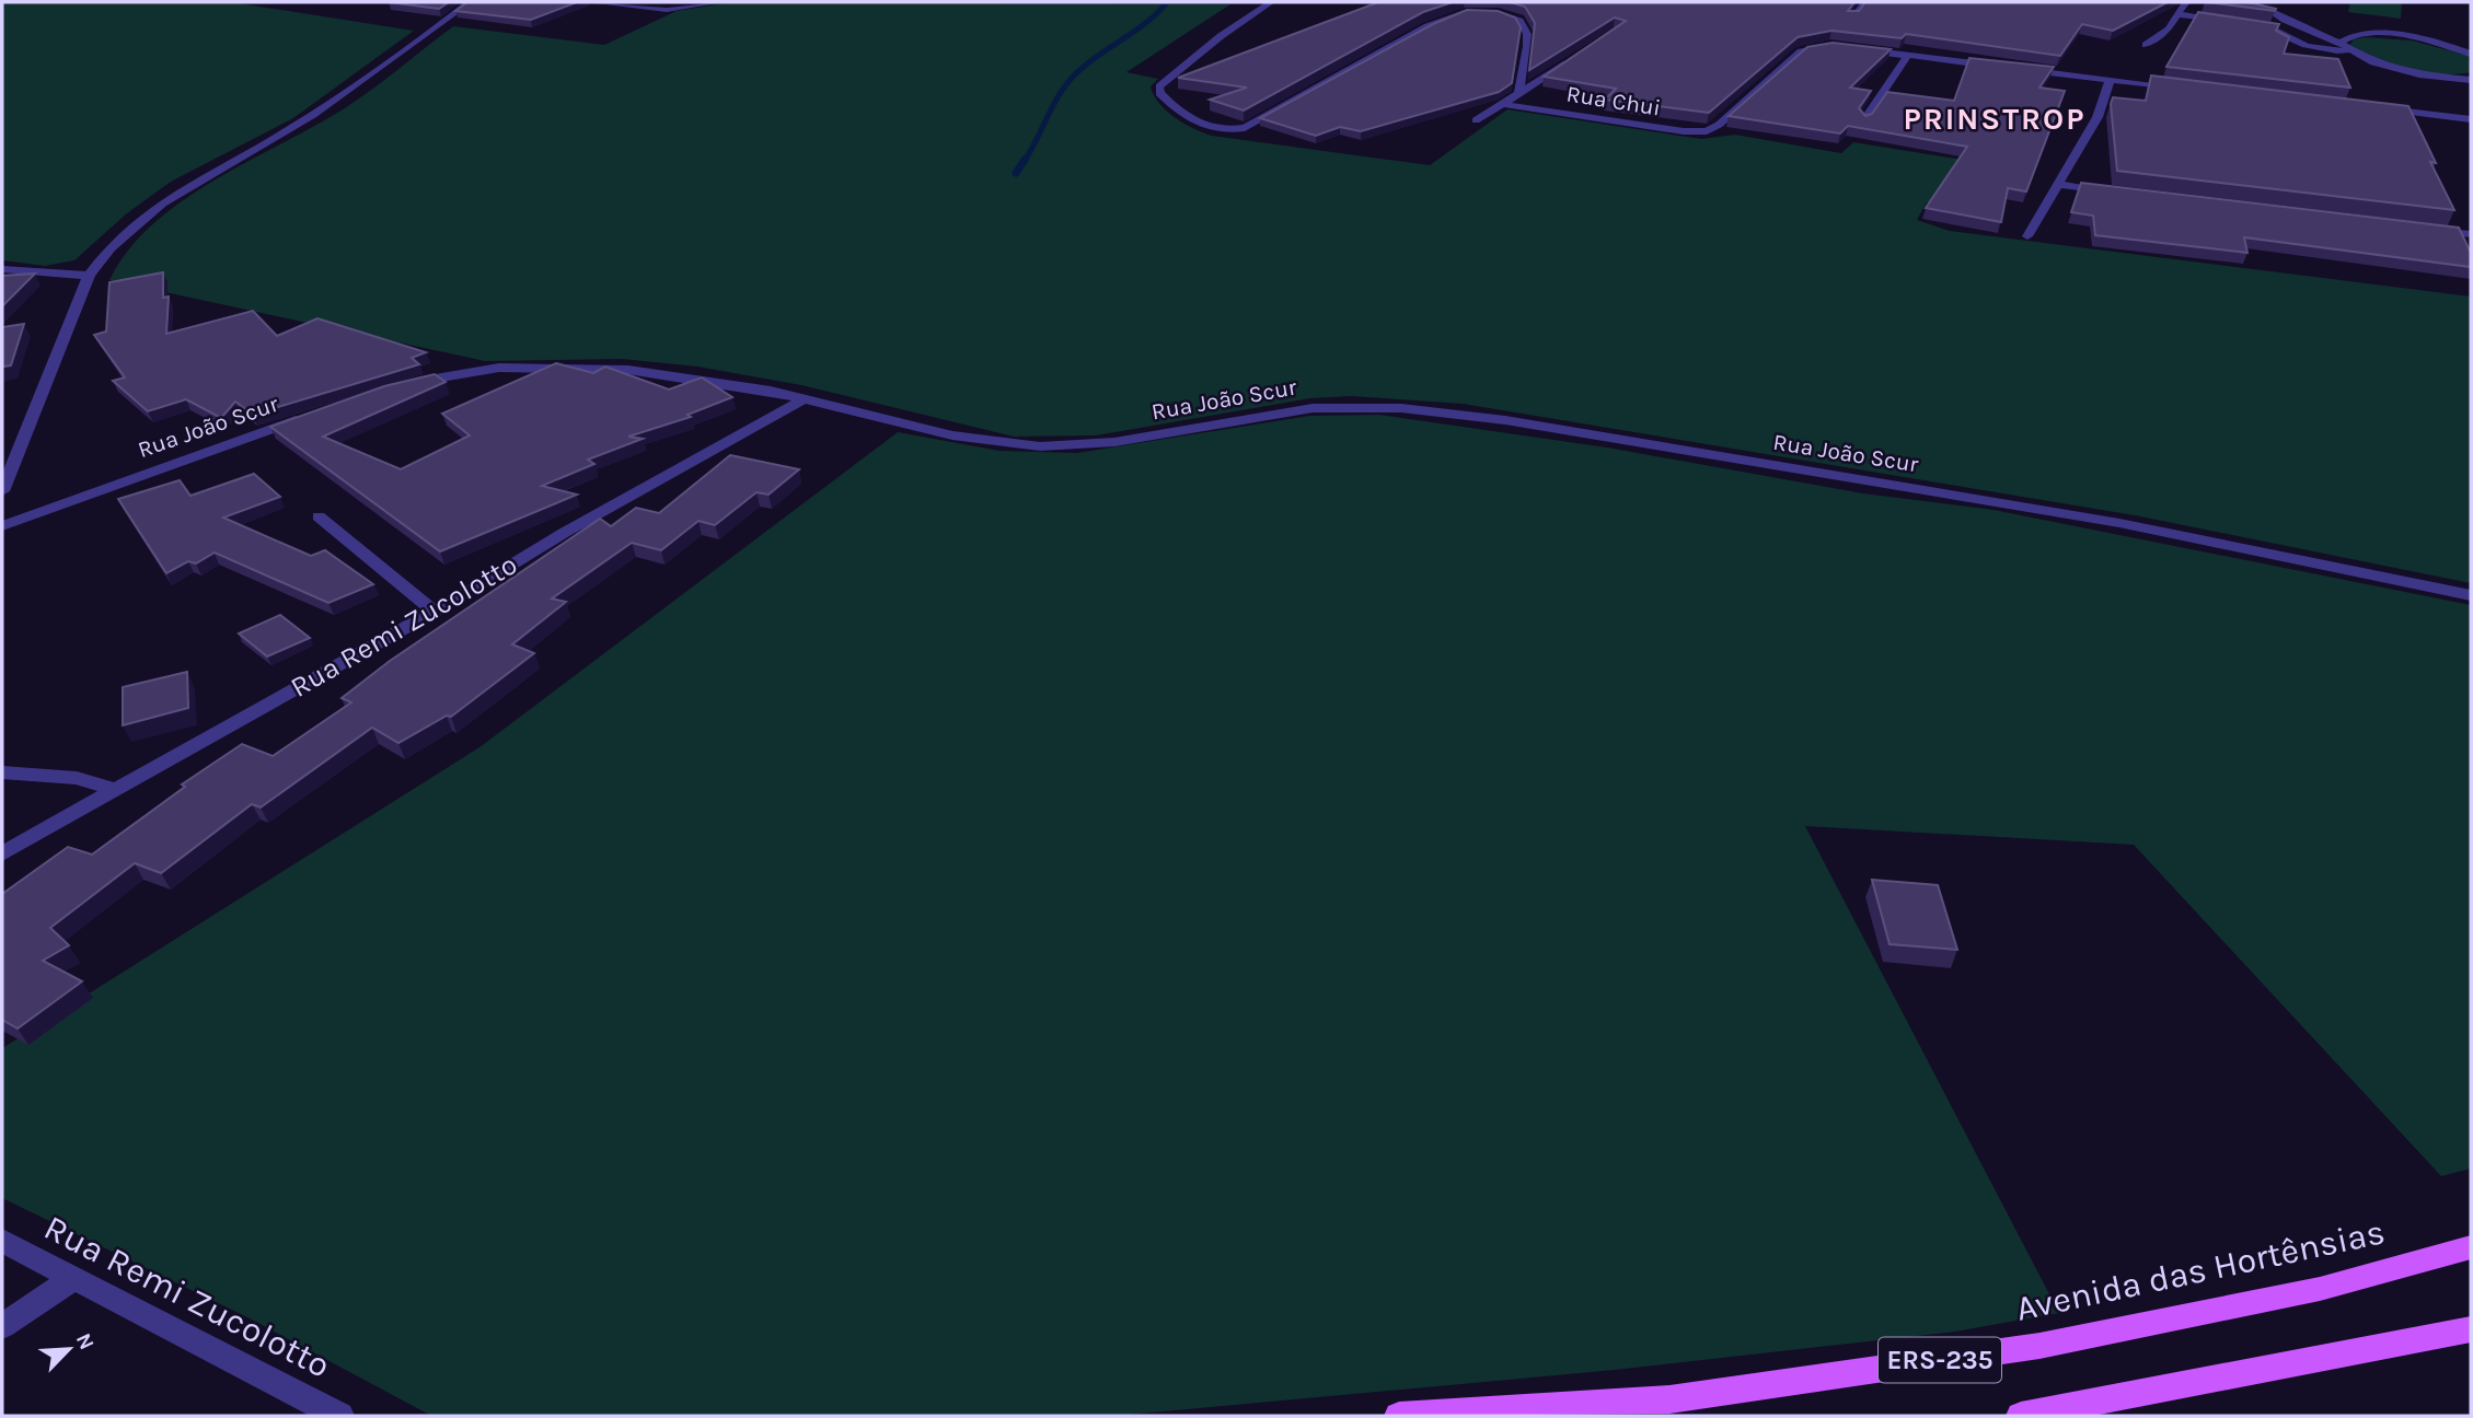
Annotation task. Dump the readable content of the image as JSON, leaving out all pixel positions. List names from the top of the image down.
{
  "streets": {
    "main road": ["Avenida das Hortênsias", "ERS-235"],
    "street": ["Rua Chui", "Rua João Scur", "Rua Remi Zucolotto"]
  },
  "crossings": [
    ["Rua João Scur", "Rua Remi Zucolotto"]
  ],
  "districts": ["PRINSTROP"],
  "north": "top right"
}
